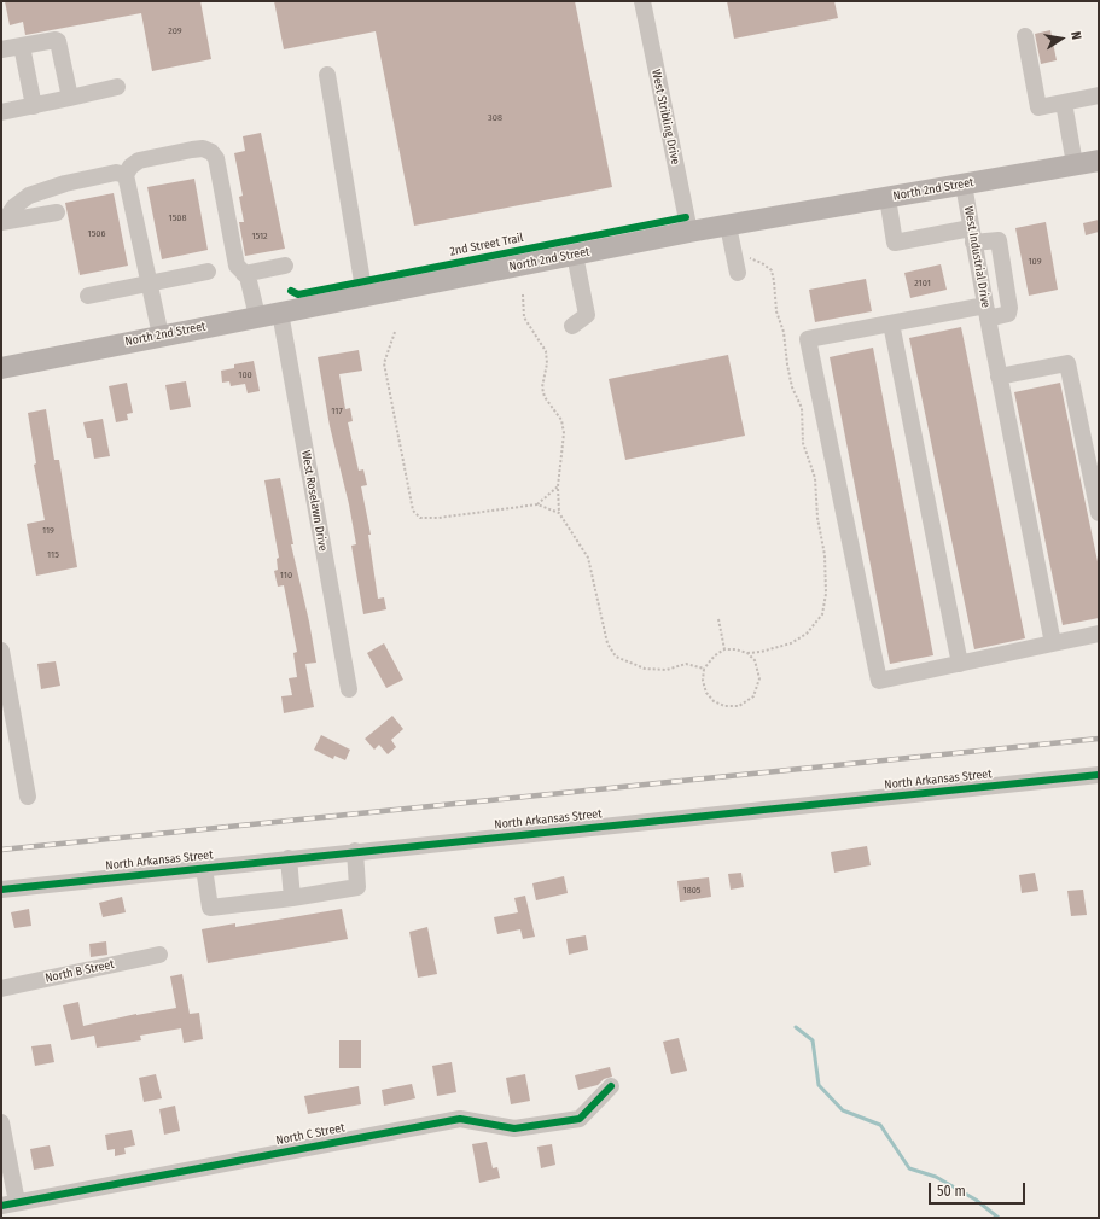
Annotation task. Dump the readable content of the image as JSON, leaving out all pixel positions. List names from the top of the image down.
{
  "streets": {
    "main road": ["North 2nd Street"],
    "street": [
      "West Stribling Drive",
      "West Industrial Drive",
      "West Roselawn Drive",
      "North Arkansas Street",
      "North B Street",
      "North C Street"
    ],
    "cycle path": ["2nd Street Trail"]
  },
  "crossings": [
    ["West Stribling Drive", "North 2nd Street"],
    ["North 2nd Street", "West Industrial Drive"],
    ["North 2nd Street", "West Roselawn Drive"]
  ],
  "house_numbers": [
    "209",
    "308",
    "1508",
    "1506",
    "1512",
    "109",
    "2101",
    "100",
    "117",
    "119",
    "115",
    "110",
    "1805"
  ],
  "scale_bar": "50 m",
  "north": "right"
}
